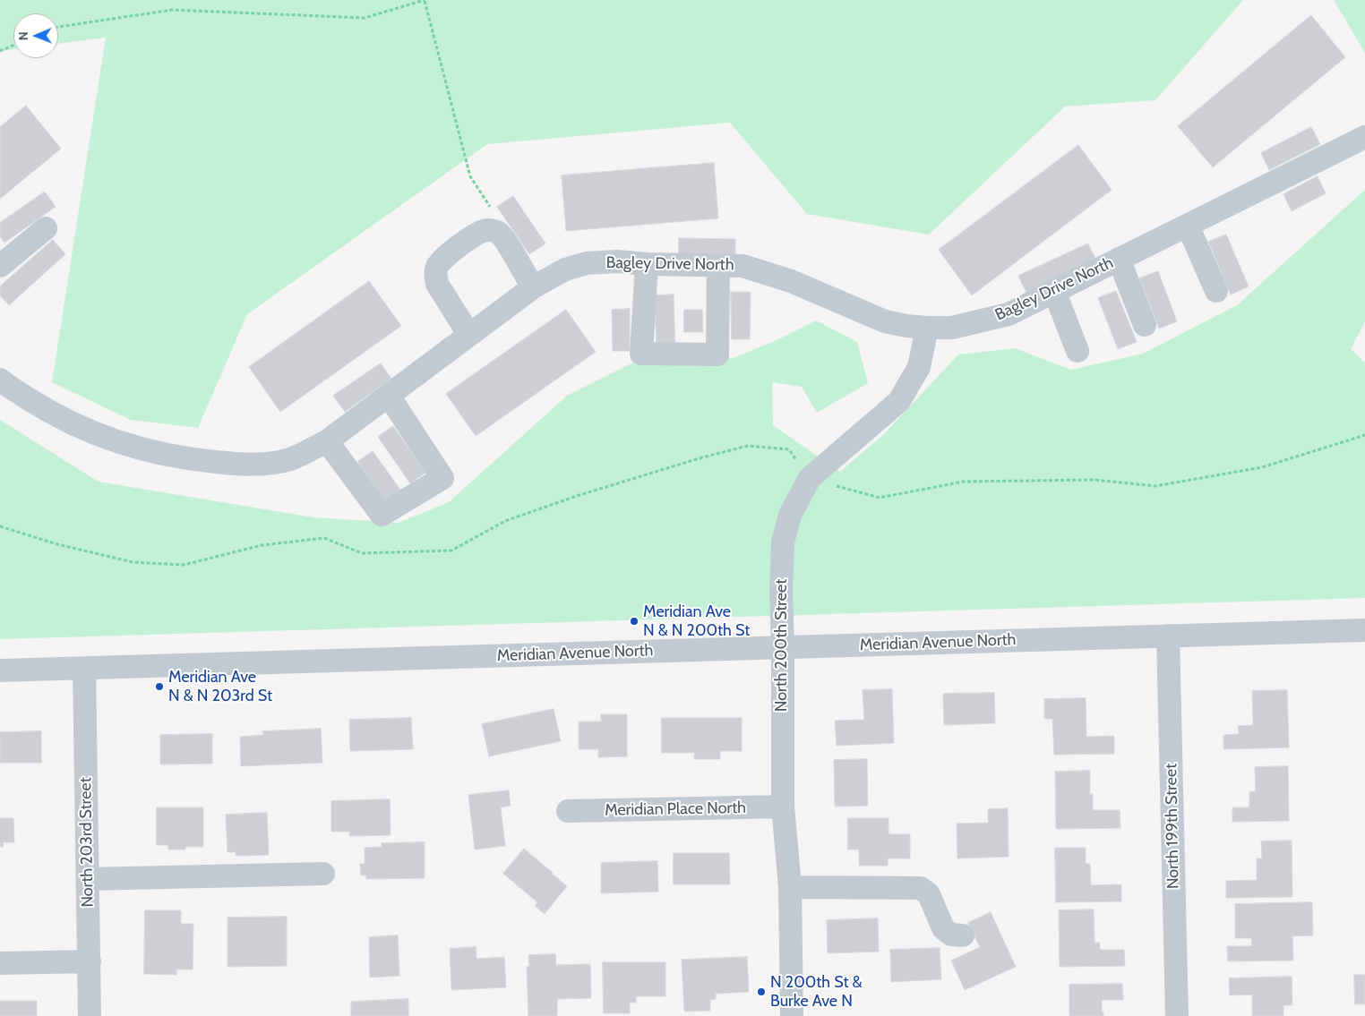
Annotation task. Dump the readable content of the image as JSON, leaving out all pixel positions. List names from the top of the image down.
{
  "streets": {
    "street": [
      "Bagley Drive North",
      "Meridian Avenue North",
      "North 200th Street",
      "Meridian Place North",
      "North 199th Street",
      "North 203rd Street"
    ]
  },
  "crossings": [
    ["Bagley Drive North", "North 200th Street"],
    ["Meridian Avenue North", "North 200th Street"],
    ["Meridian Avenue North", "North 199th Street"],
    ["Meridian Avenue North", "North 203rd Street"],
    ["North 200th Street", "Meridian Place North"]
  ],
  "places": ["Meridian Ave N & N 200th St", "Meridian Ave N & N 203rd St", "N 200th St & Burke Ave N"],
  "north": "left"
}
